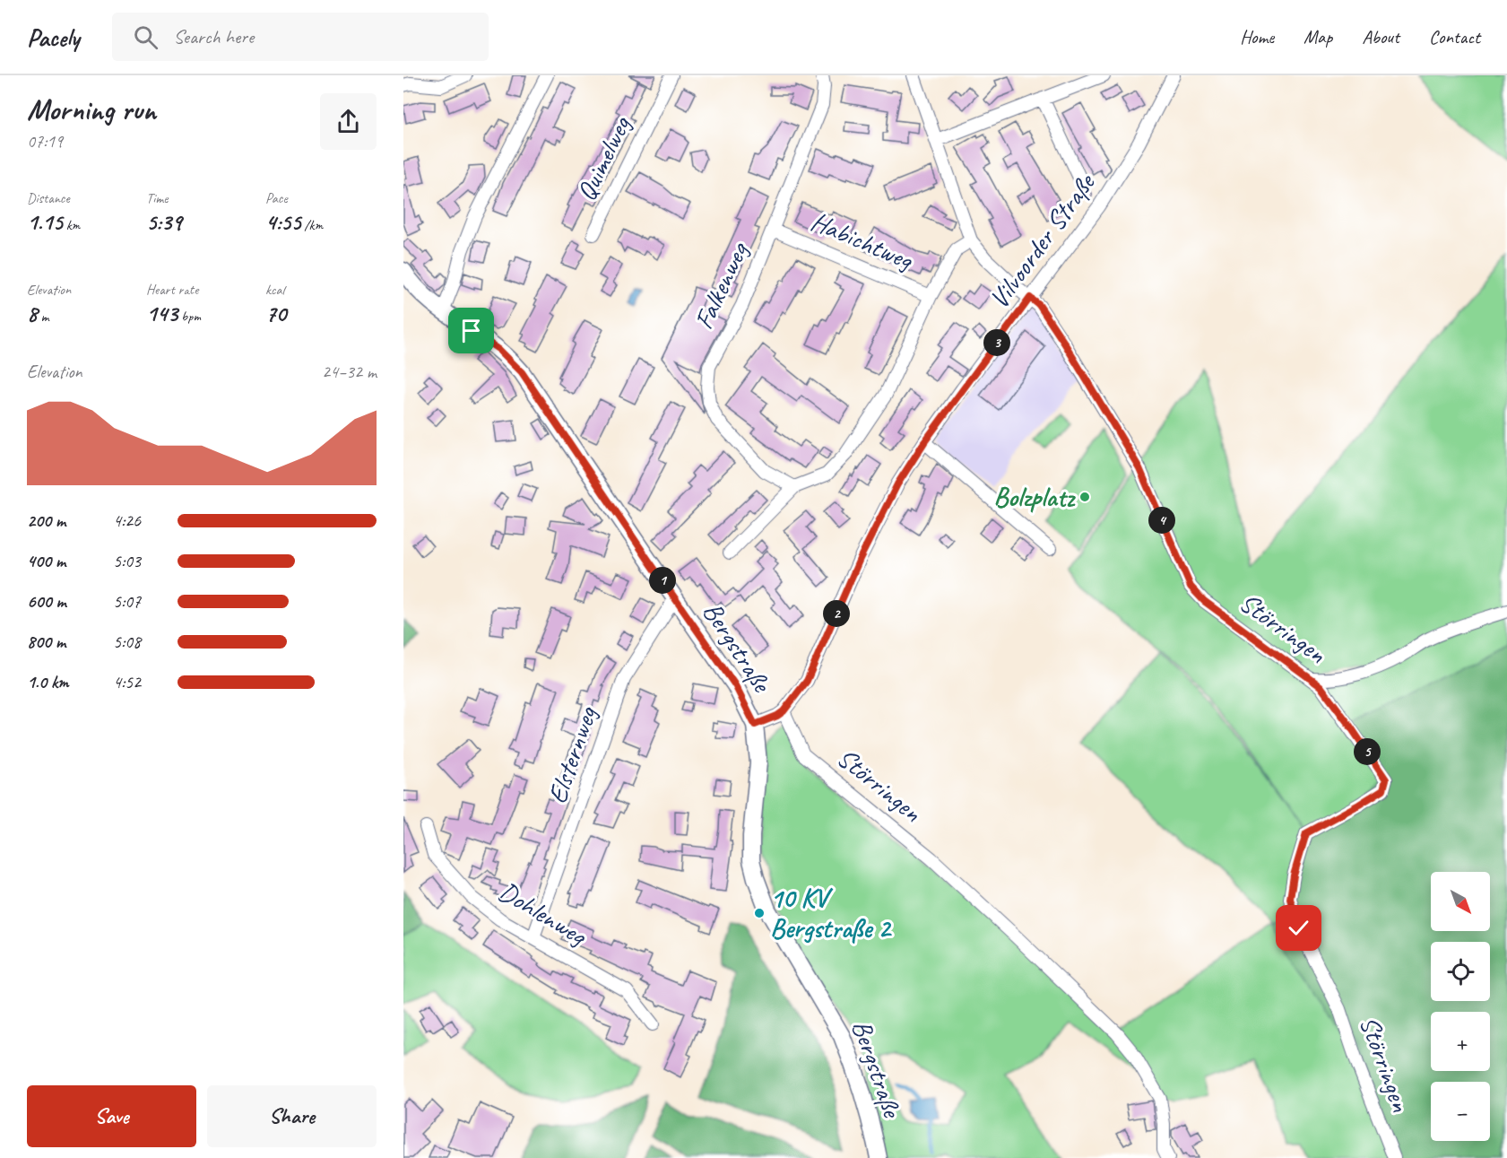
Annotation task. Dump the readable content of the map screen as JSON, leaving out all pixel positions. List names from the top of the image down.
{
  "streets": {
    "street": [
      "Quimelweg",
      "Habichtweg",
      "Vilvoorder Straße",
      "Falkenweg",
      "Störringen",
      "Bergstraße",
      "Elsternweg",
      "Dohlenweg"
    ]
  },
  "crossings": [
    ["Habichtweg", "Falkenweg"],
    ["Vilvoorder Straße", "Störringen"],
    ["Vilvoorder Straße", "Bergstraße"],
    ["Bergstraße", "Elsternweg"],
    ["Elsternweg", "Dohlenweg"]
  ],
  "places": ["Bolzplatz", "10 KV Bergstraße 2"],
  "north": "bottom right",
  "page": {
    "header": "Pacely",
    "search": "Search here",
    "nav": [
      "Home",
      "Map",
      "About",
      "Contact"
    ],
    "heading": ["Morning run", "07:19"],
    "stats": [
      ["Distance", "1.15 km"],
      ["Time", "5:39"],
      ["Pace", "4:55 /km"],
      ["Elevation", "8 m"],
      ["Heart rate", "143 bpm"],
      ["kcal", "70"]
    ],
    "pins": [
      "3",
      "4",
      "1",
      "2",
      "5"
    ],
    "chart": ["Elevation", "24–32 m"],
    "list": [
      {
        "name": "200 m",
        "note": "4:26"
      },
      {
        "name": "400 m",
        "note": "5:03"
      },
      {
        "name": "600 m",
        "note": "5:07"
      },
      {
        "name": "800 m",
        "note": "5:08"
      },
      {
        "name": "1.0 km",
        "note": "4:52"
      }
    ],
    "map_buttons": ["+", "−"],
    "buttons": ["Save", "Share"]
  }
}
